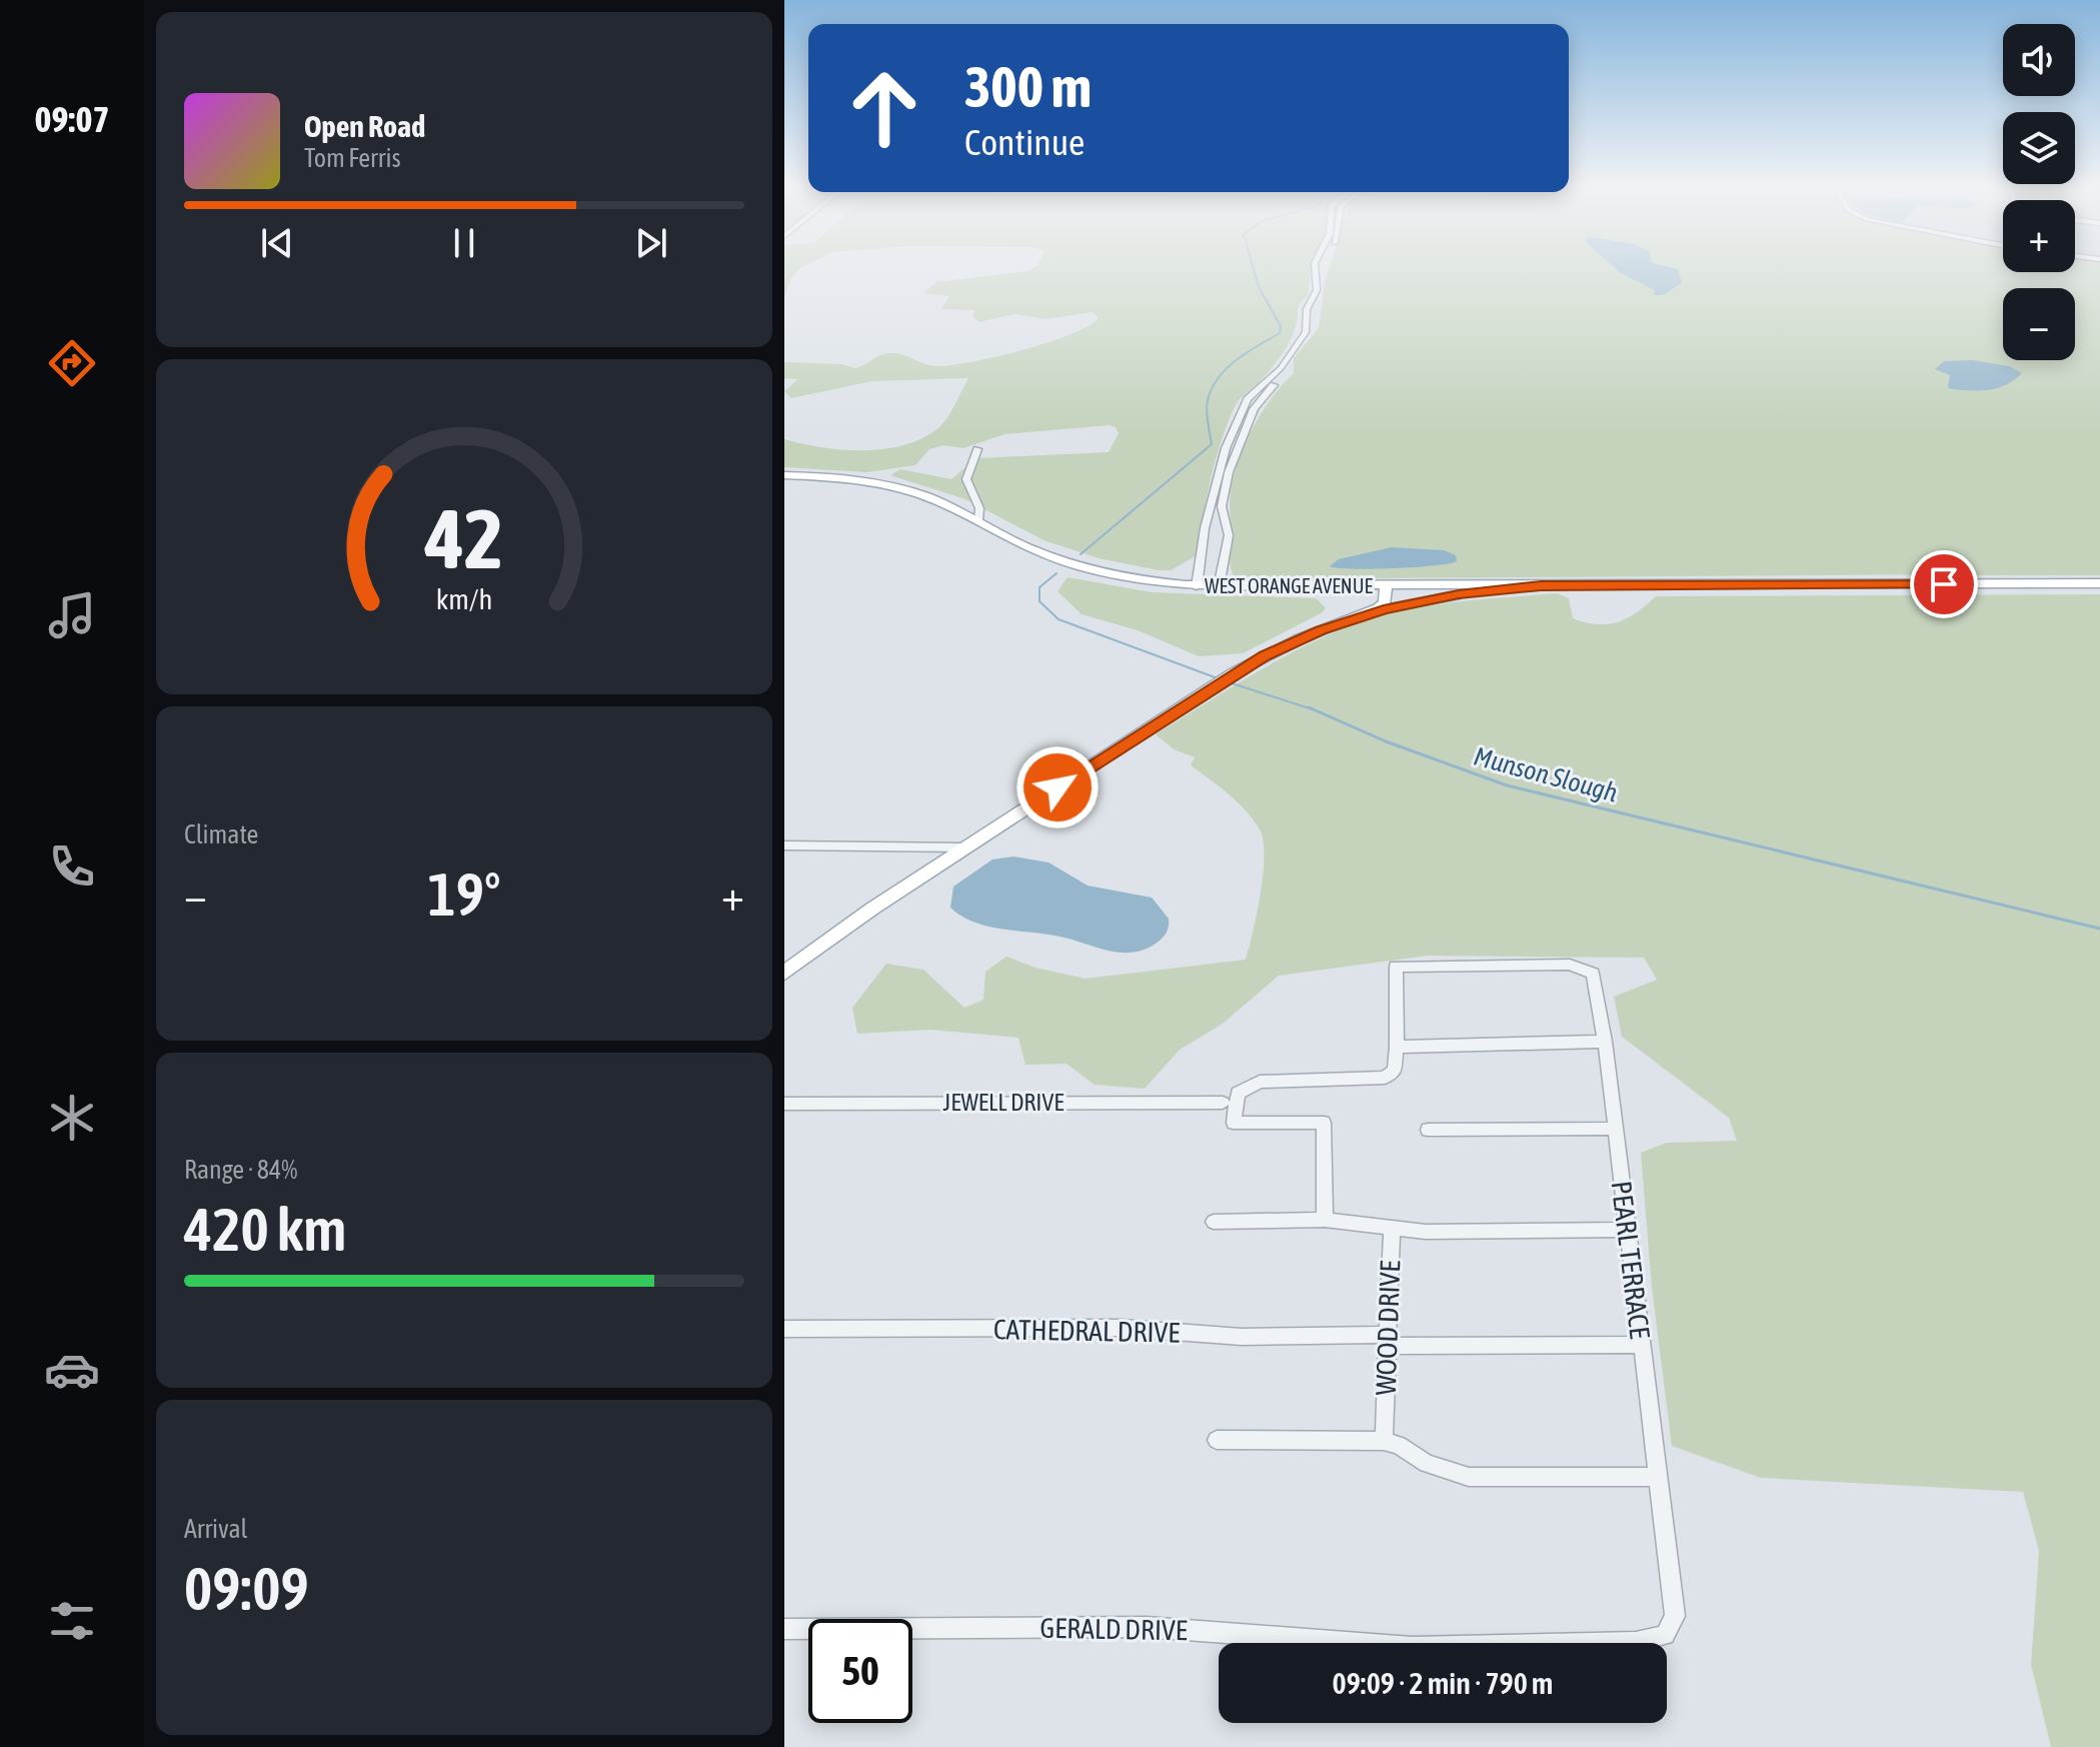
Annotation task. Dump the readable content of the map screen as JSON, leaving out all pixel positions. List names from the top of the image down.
{
  "streets": {
    "main road": ["WEST ORANGE AVENUE"],
    "street": [
      "JEWELL DRIVE",
      "PEARL TERRACE",
      "WOOD DRIVE",
      "CATHEDRAL DRIVE",
      "GERALD DRIVE"
    ]
  },
  "crossings": [
    ["PEARL TERRACE", "CATHEDRAL DRIVE"],
    ["PEARL TERRACE", "GERALD DRIVE"],
    ["WOOD DRIVE", "CATHEDRAL DRIVE"]
  ],
  "water": ["Munson Slough"],
  "page": {
    "tabs": "09:07",
    "map_buttons": ["+", "−"],
    "turn": ["300 m", "Continue"],
    "song": ["Open Road", "Tom Ferris"],
    "tile": [
      "Climate",
      ["Range · 84%", "420 km"],
      ["Arrival", "09:09"]
    ],
    "heat": ["−", "19°", "+"],
    "limit": "50",
    "trip": "09:09 · 2 min · 790 m",
    "gauge": ["42", "km/h"]
  }
}
